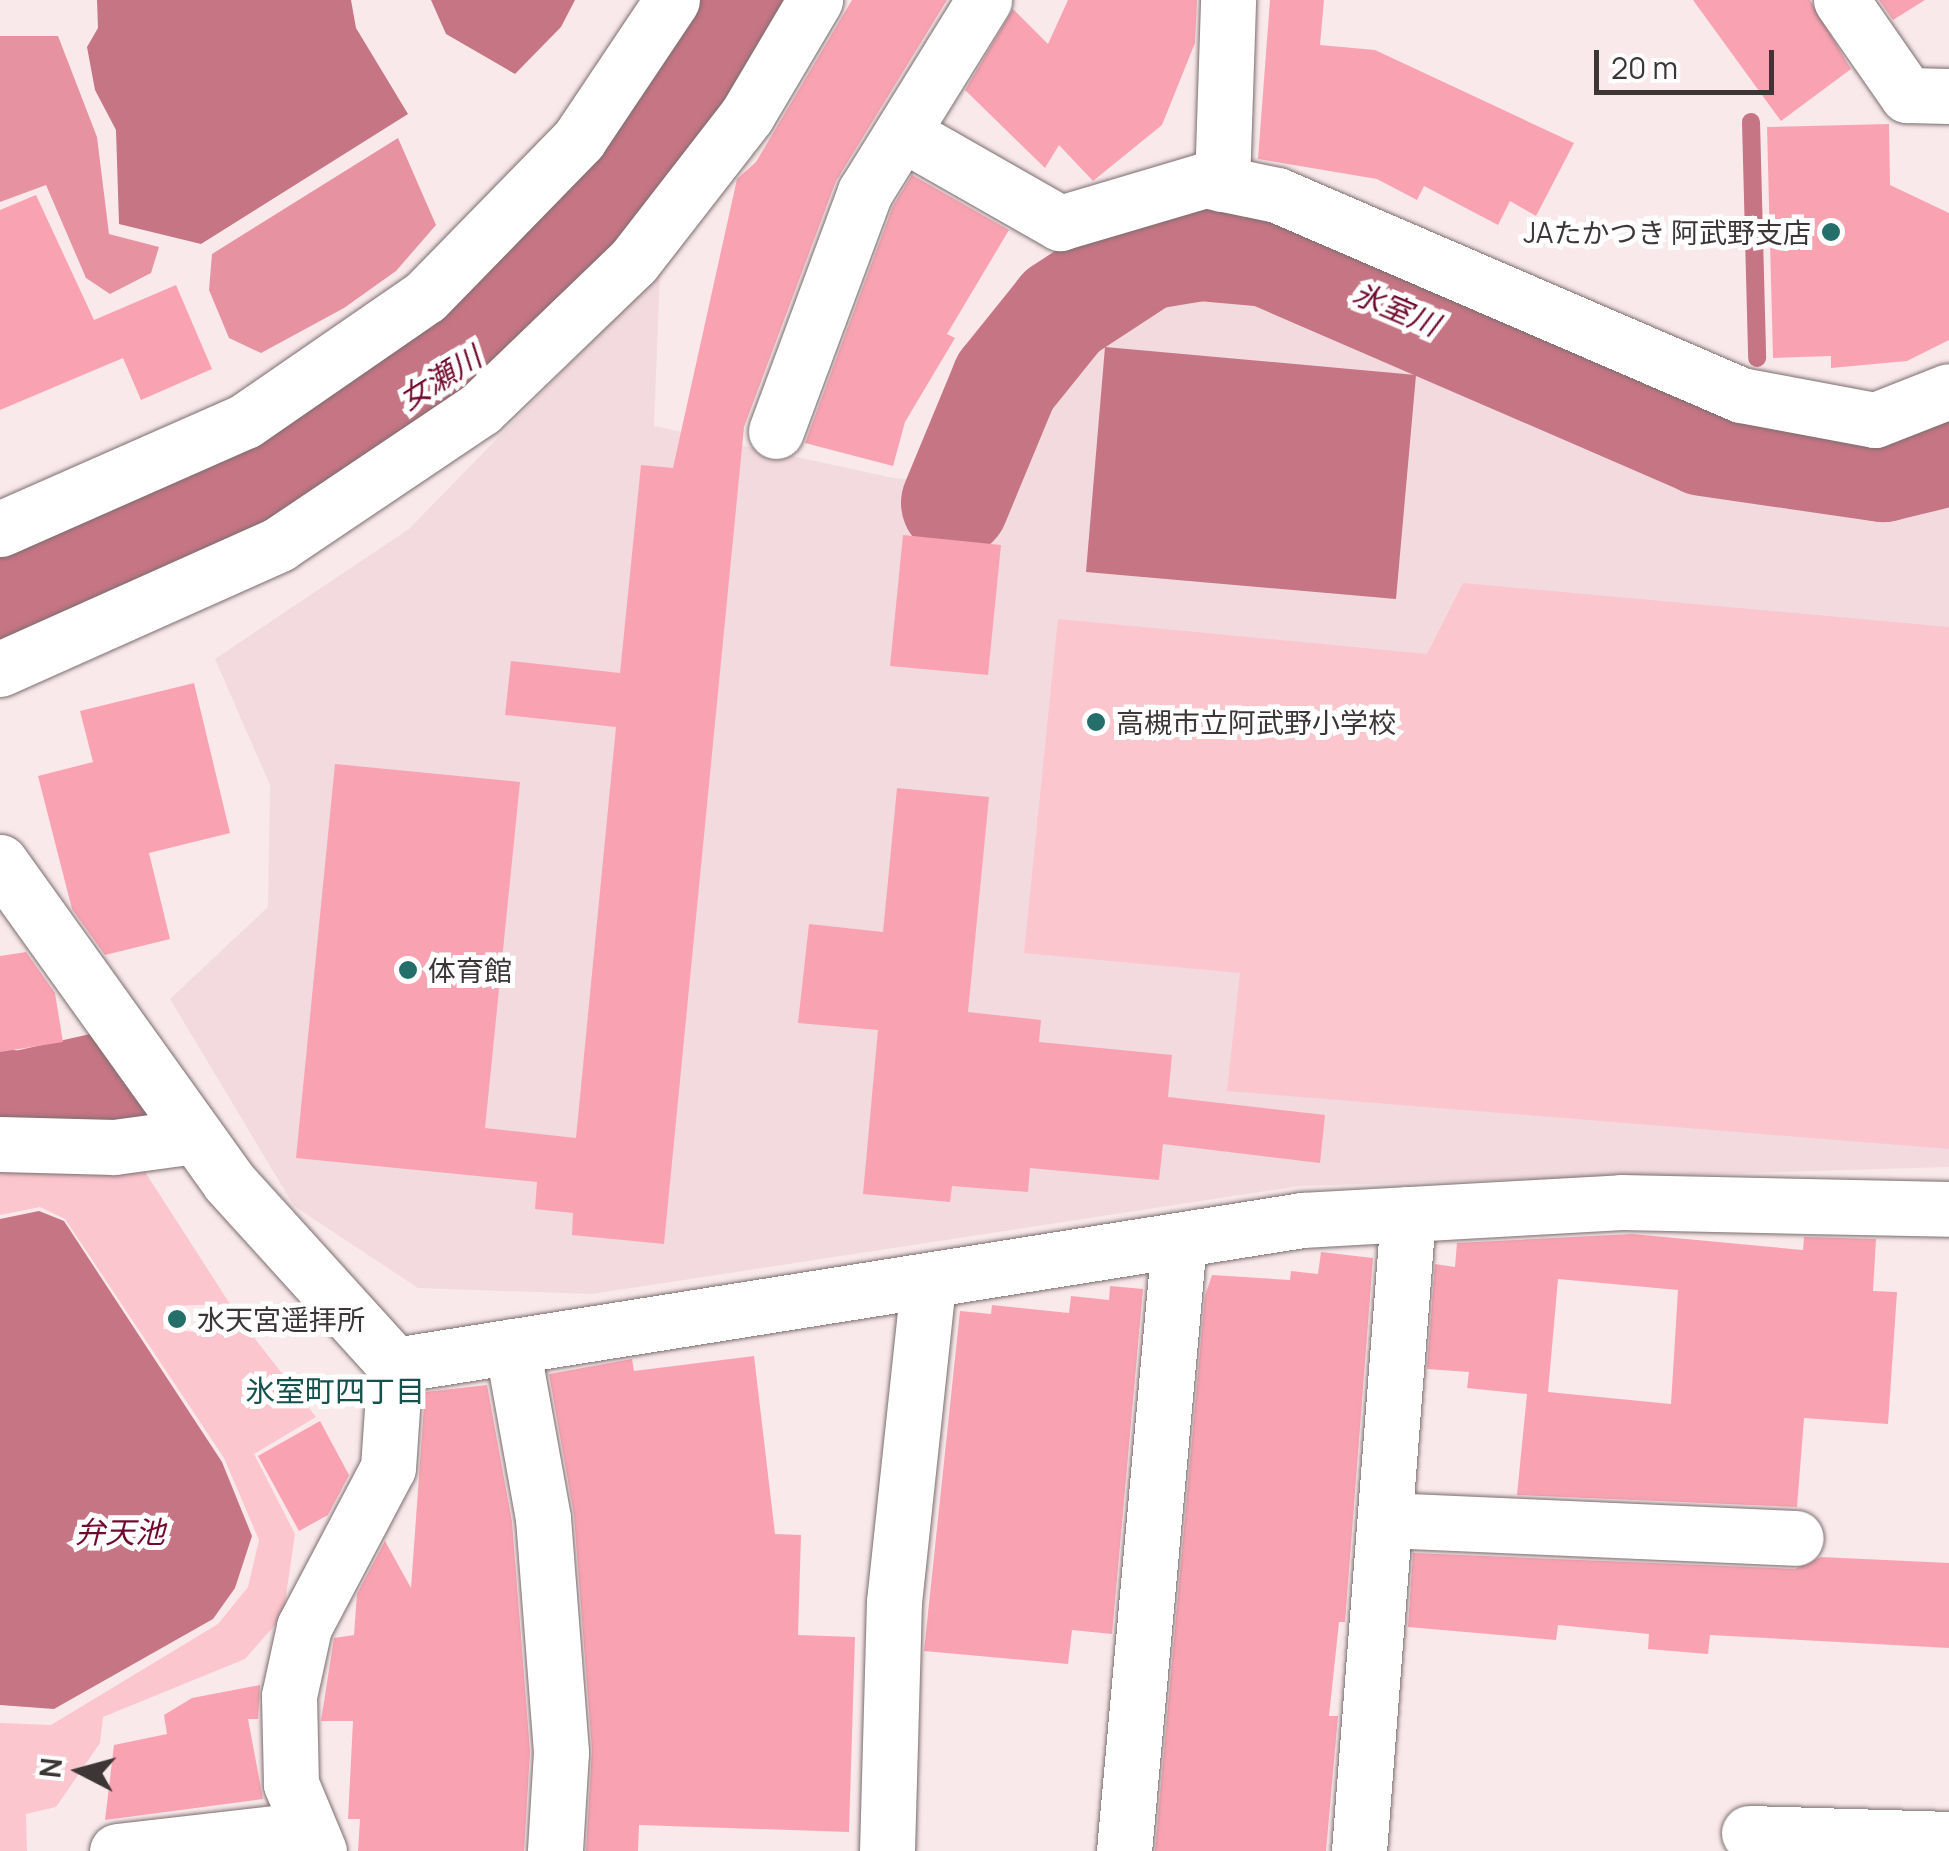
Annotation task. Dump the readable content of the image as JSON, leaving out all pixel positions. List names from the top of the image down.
{
  "districts": ["氷室町四丁目"],
  "water": ["氷室川", "女瀬川", "弁天池"],
  "places": [
    "JAたかつき 阿武野支店",
    "高槻市立阿武野小学校",
    "体育館",
    "水天宮遥拝所"
  ],
  "scale_bar": "20 m",
  "north": "left"
}
